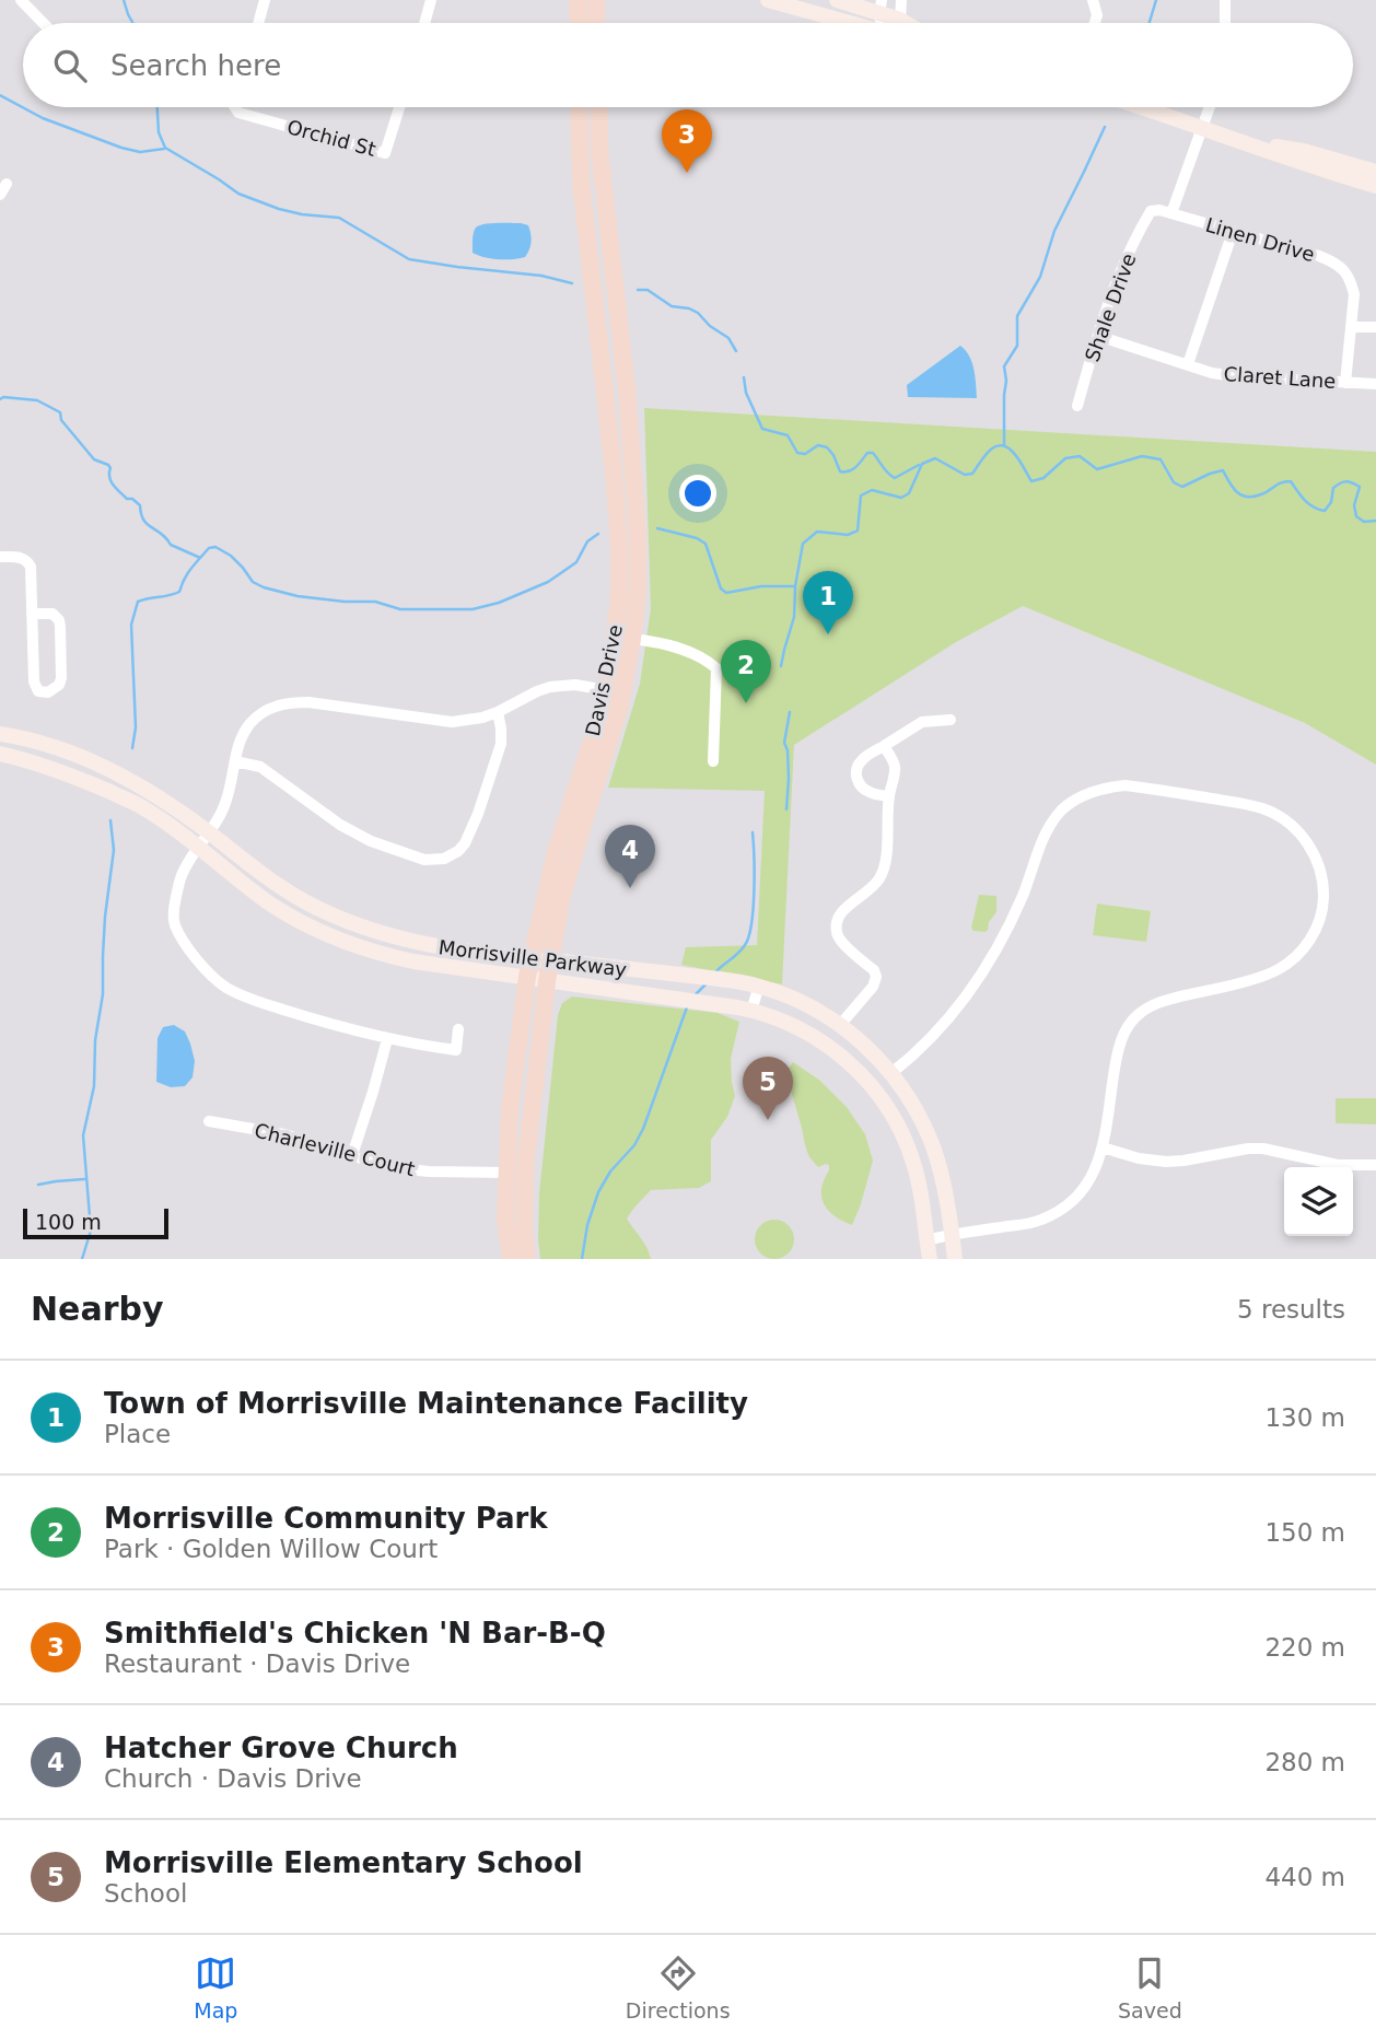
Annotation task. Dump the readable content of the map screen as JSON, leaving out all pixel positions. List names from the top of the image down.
{
  "streets": {
    "main road": ["Davis Drive", "Morrisville Parkway"],
    "street": [
      "Orchid St",
      "Linen Drive",
      "Shale Drive",
      "Claret Lane",
      "Charleville Court"
    ]
  },
  "crossings": [
    ["Linen Drive", "Shale Drive"],
    ["Linen Drive", "Claret Lane"],
    ["Shale Drive", "Claret Lane"],
    ["Davis Drive", "Morrisville Parkway"],
    ["Davis Drive", "Charleville Court"]
  ],
  "scale_bar": "100 m",
  "page": {
    "search": "Search here",
    "pins": [
      "3",
      "1",
      "2",
      "4",
      "5"
    ],
    "scale": "100 m",
    "heading": ["Nearby", "5 results"],
    "list": [
      {
        "mark": "1",
        "name": "Town of Morrisville Maintenance Facility",
        "note": "Place",
        "value": "130 m"
      },
      {
        "mark": "2",
        "name": "Morrisville Community Park",
        "note": "Park · Golden Willow Court",
        "value": "150 m"
      },
      {
        "mark": "3",
        "name": "Smithfield's Chicken 'N Bar-B-Q",
        "note": "Restaurant · Davis Drive",
        "value": "220 m"
      },
      {
        "mark": "4",
        "name": "Hatcher Grove Church",
        "note": "Church · Davis Drive",
        "value": "280 m"
      },
      {
        "mark": "5",
        "name": "Morrisville Elementary School",
        "note": "School",
        "value": "440 m"
      }
    ],
    "nav": ["Map", "Directions", "Saved"]
  }
}
